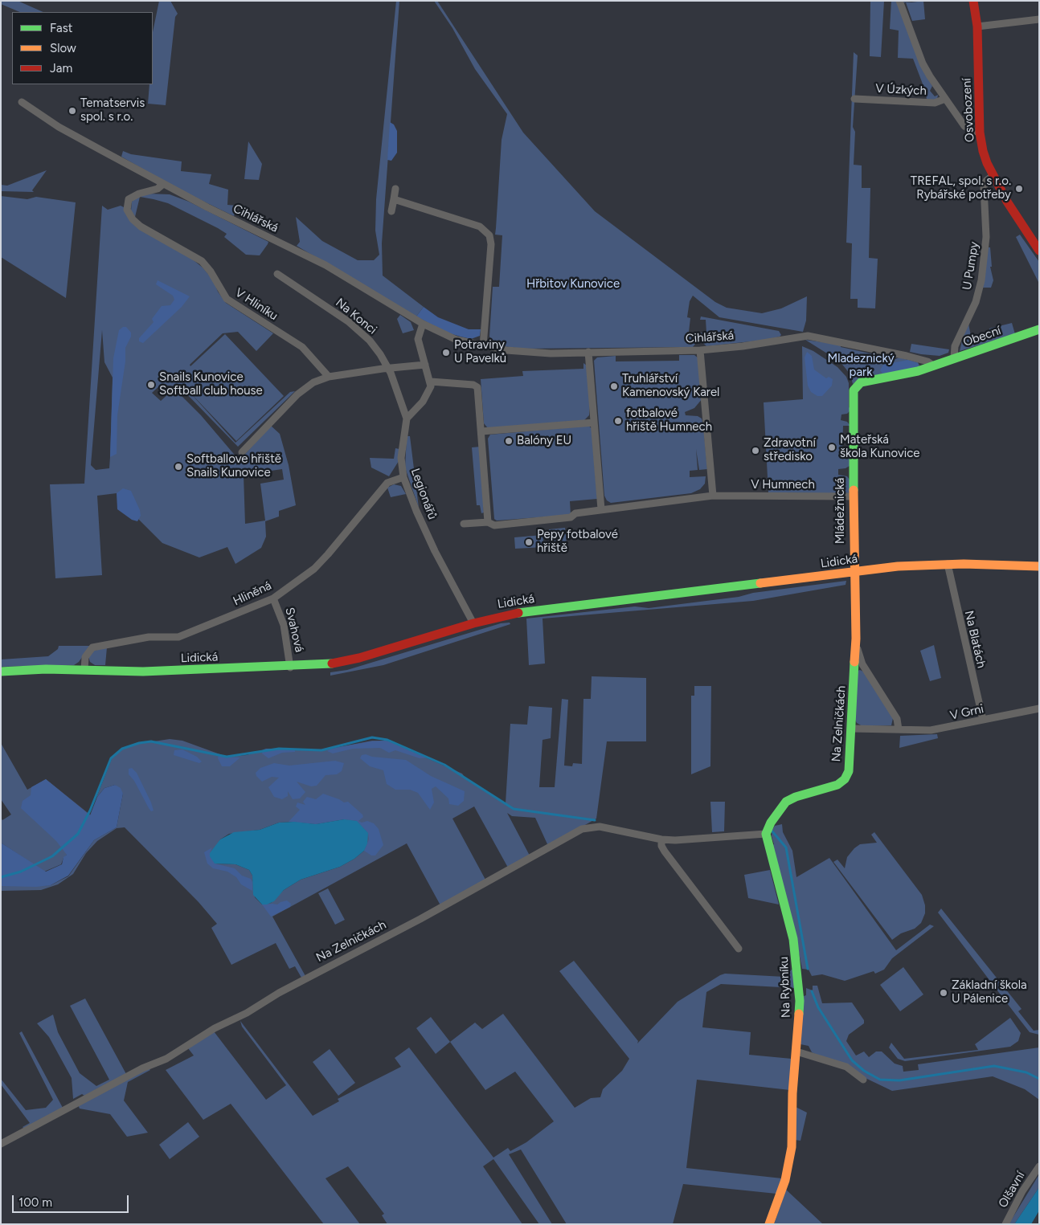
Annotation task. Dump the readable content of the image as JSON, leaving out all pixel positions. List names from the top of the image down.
{
  "streets": {
    "main road": [
      "Osvobození",
      "Obecní",
      "Mládežnická",
      "Lidická",
      "Na Zelničkách",
      "Na Rybníku"
    ],
    "street": [
      "V Úzkých",
      "Cihlářská",
      "U Pumpy",
      "V Hliníku",
      "Na Konci",
      "V Humnech",
      "Legionářů",
      "Hliněná",
      "Svahová",
      "Na Blatách",
      "V Grni",
      "Olšavní"
    ]
  },
  "crossings": [
    ["Osvobození", "U Pumpy"],
    ["Cihlářská", "V Hliníku"],
    ["Cihlářská", "Obecní"],
    ["Cihlářská", "Mládežnická"],
    ["U Pumpy", "Obecní"],
    ["Na Konci", "Legionářů"],
    ["Obecní", "Mládežnická"],
    ["V Humnech", "Mládežnická"],
    ["Legionářů", "Lidická"],
    ["Legionářů", "Hliněná"],
    ["Mládežnická", "Lidická"],
    ["Mládežnická", "Na Zelničkách"],
    ["Lidická", "Hliněná"],
    ["Lidická", "Svahová"],
    ["Lidická", "Na Blatách"],
    ["Lidická", "Na Zelničkách"],
    ["Hliněná", "Svahová"],
    ["Na Blatách", "V Grni"],
    ["V Grni", "Na Zelničkách"],
    ["Na Zelničkách", "Na Rybníku"]
  ],
  "parks": ["Hřbitov Kunovice", "Mladeznický park"],
  "places": [
    "Tematservis spol. s r.o.",
    "TREFAL, spol. s r.o. Rybářské potřeby",
    "Potraviny U Pavelků",
    "Snails Kunovice Softball club house",
    "Truhlářství Kamenovský Karel",
    "fotbalové hřiště Humnech",
    "Balóny EU",
    "Mateřská škola Kunovice",
    "Zdravotní středisko",
    "Softballove hřiště Snails Kunovice",
    "Pepy fotbalové hřiště",
    "Základní škola U Pálenice"
  ],
  "legend": ["Fast", "Slow", "Jam"],
  "scale_bar": "100 m"
}
